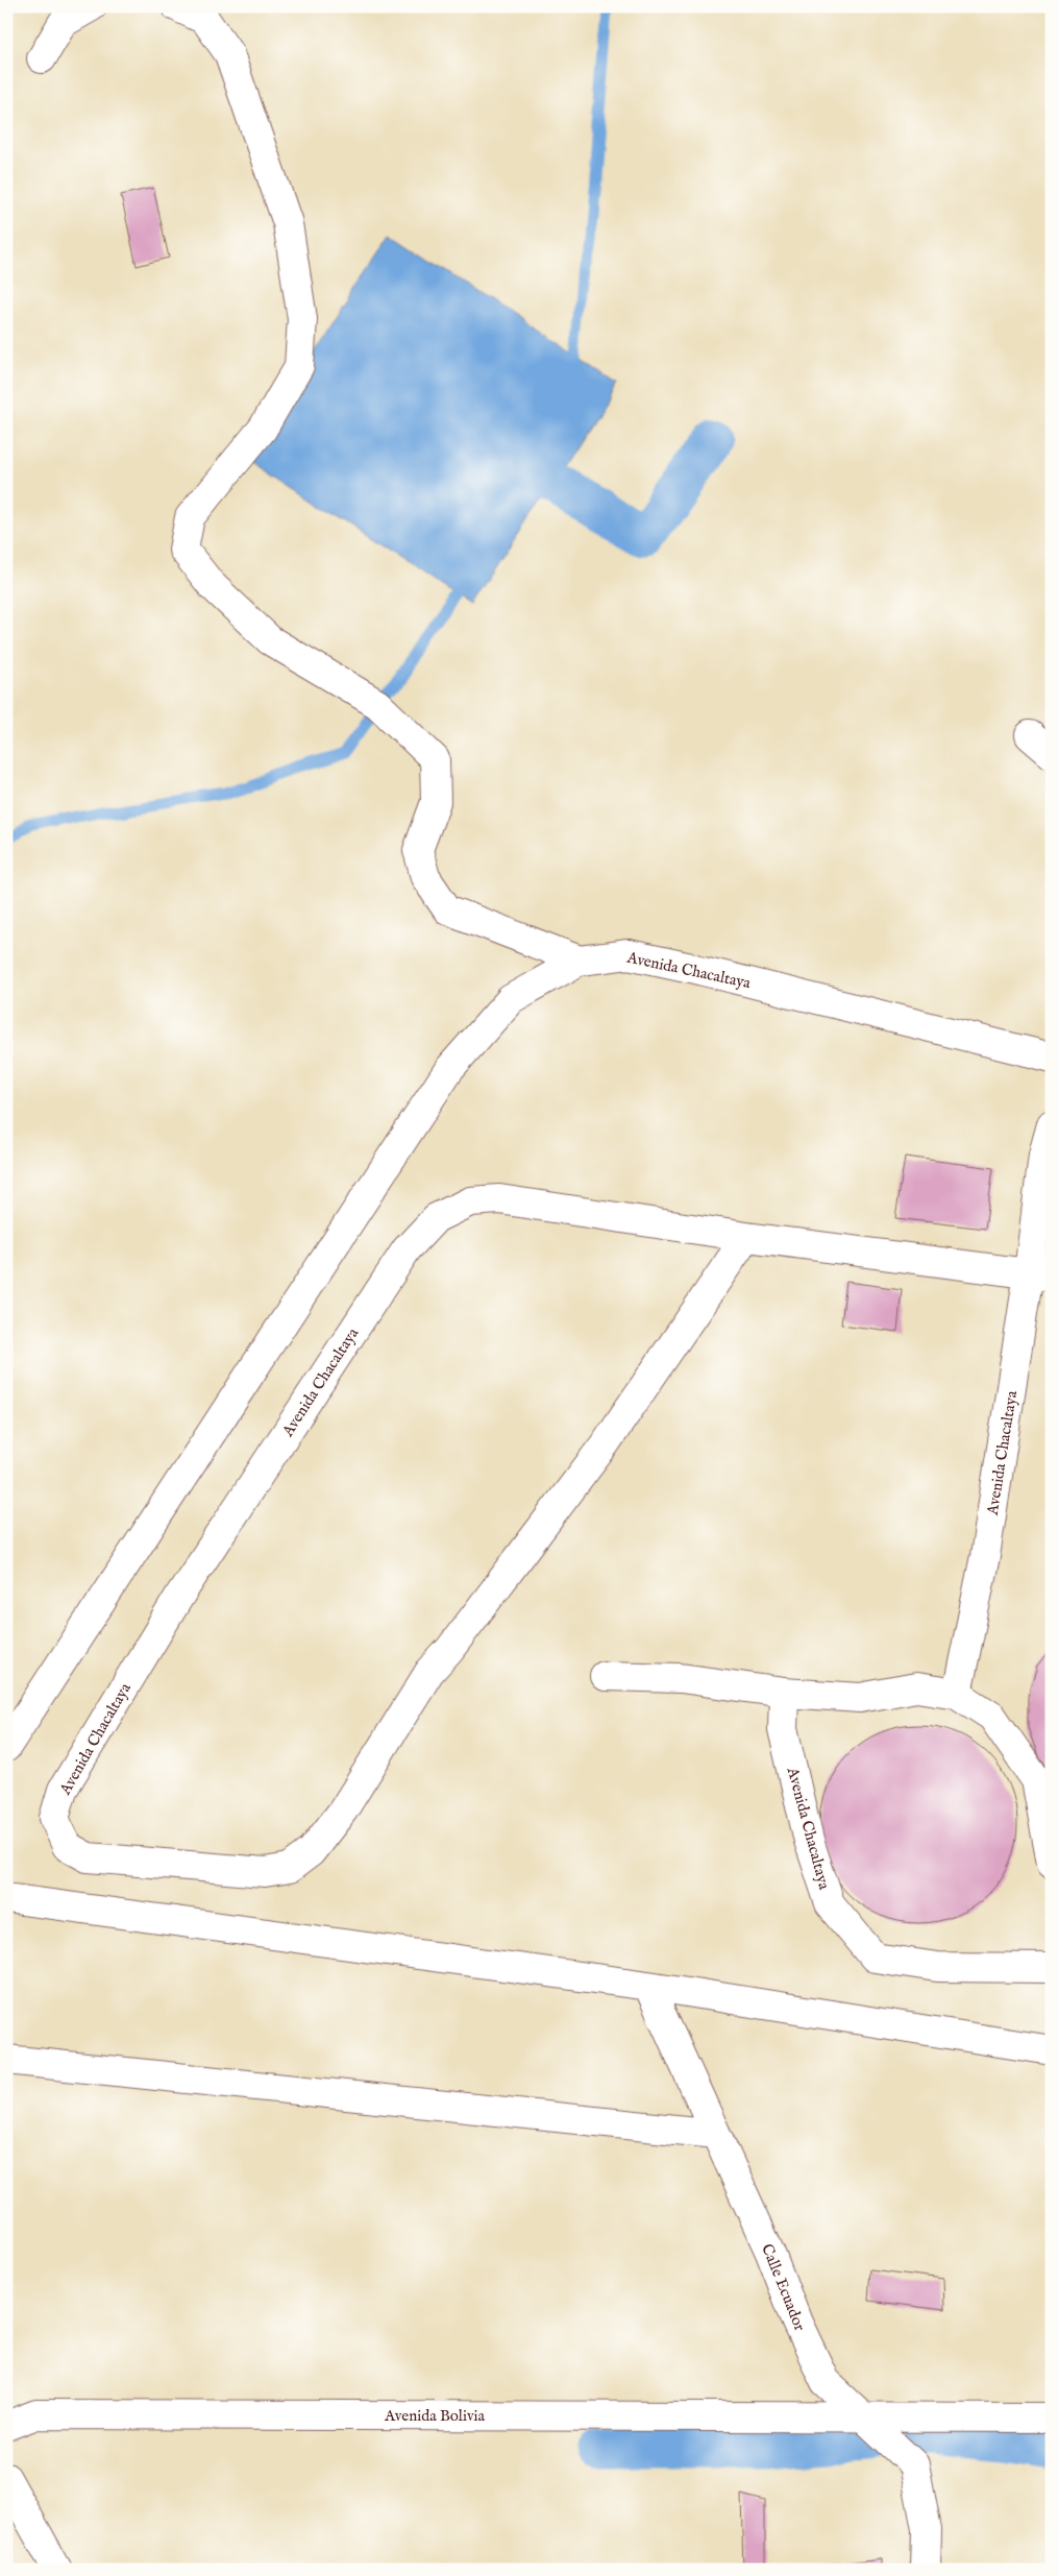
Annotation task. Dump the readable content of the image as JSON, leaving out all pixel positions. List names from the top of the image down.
{
  "streets": {
    "street": ["Avenida Chacaltaya", "Calle Ecuador", "Avenida Bolivia"]
  },
  "crossings": [
    ["Calle Ecuador", "Avenida Bolivia"]
  ]
}
